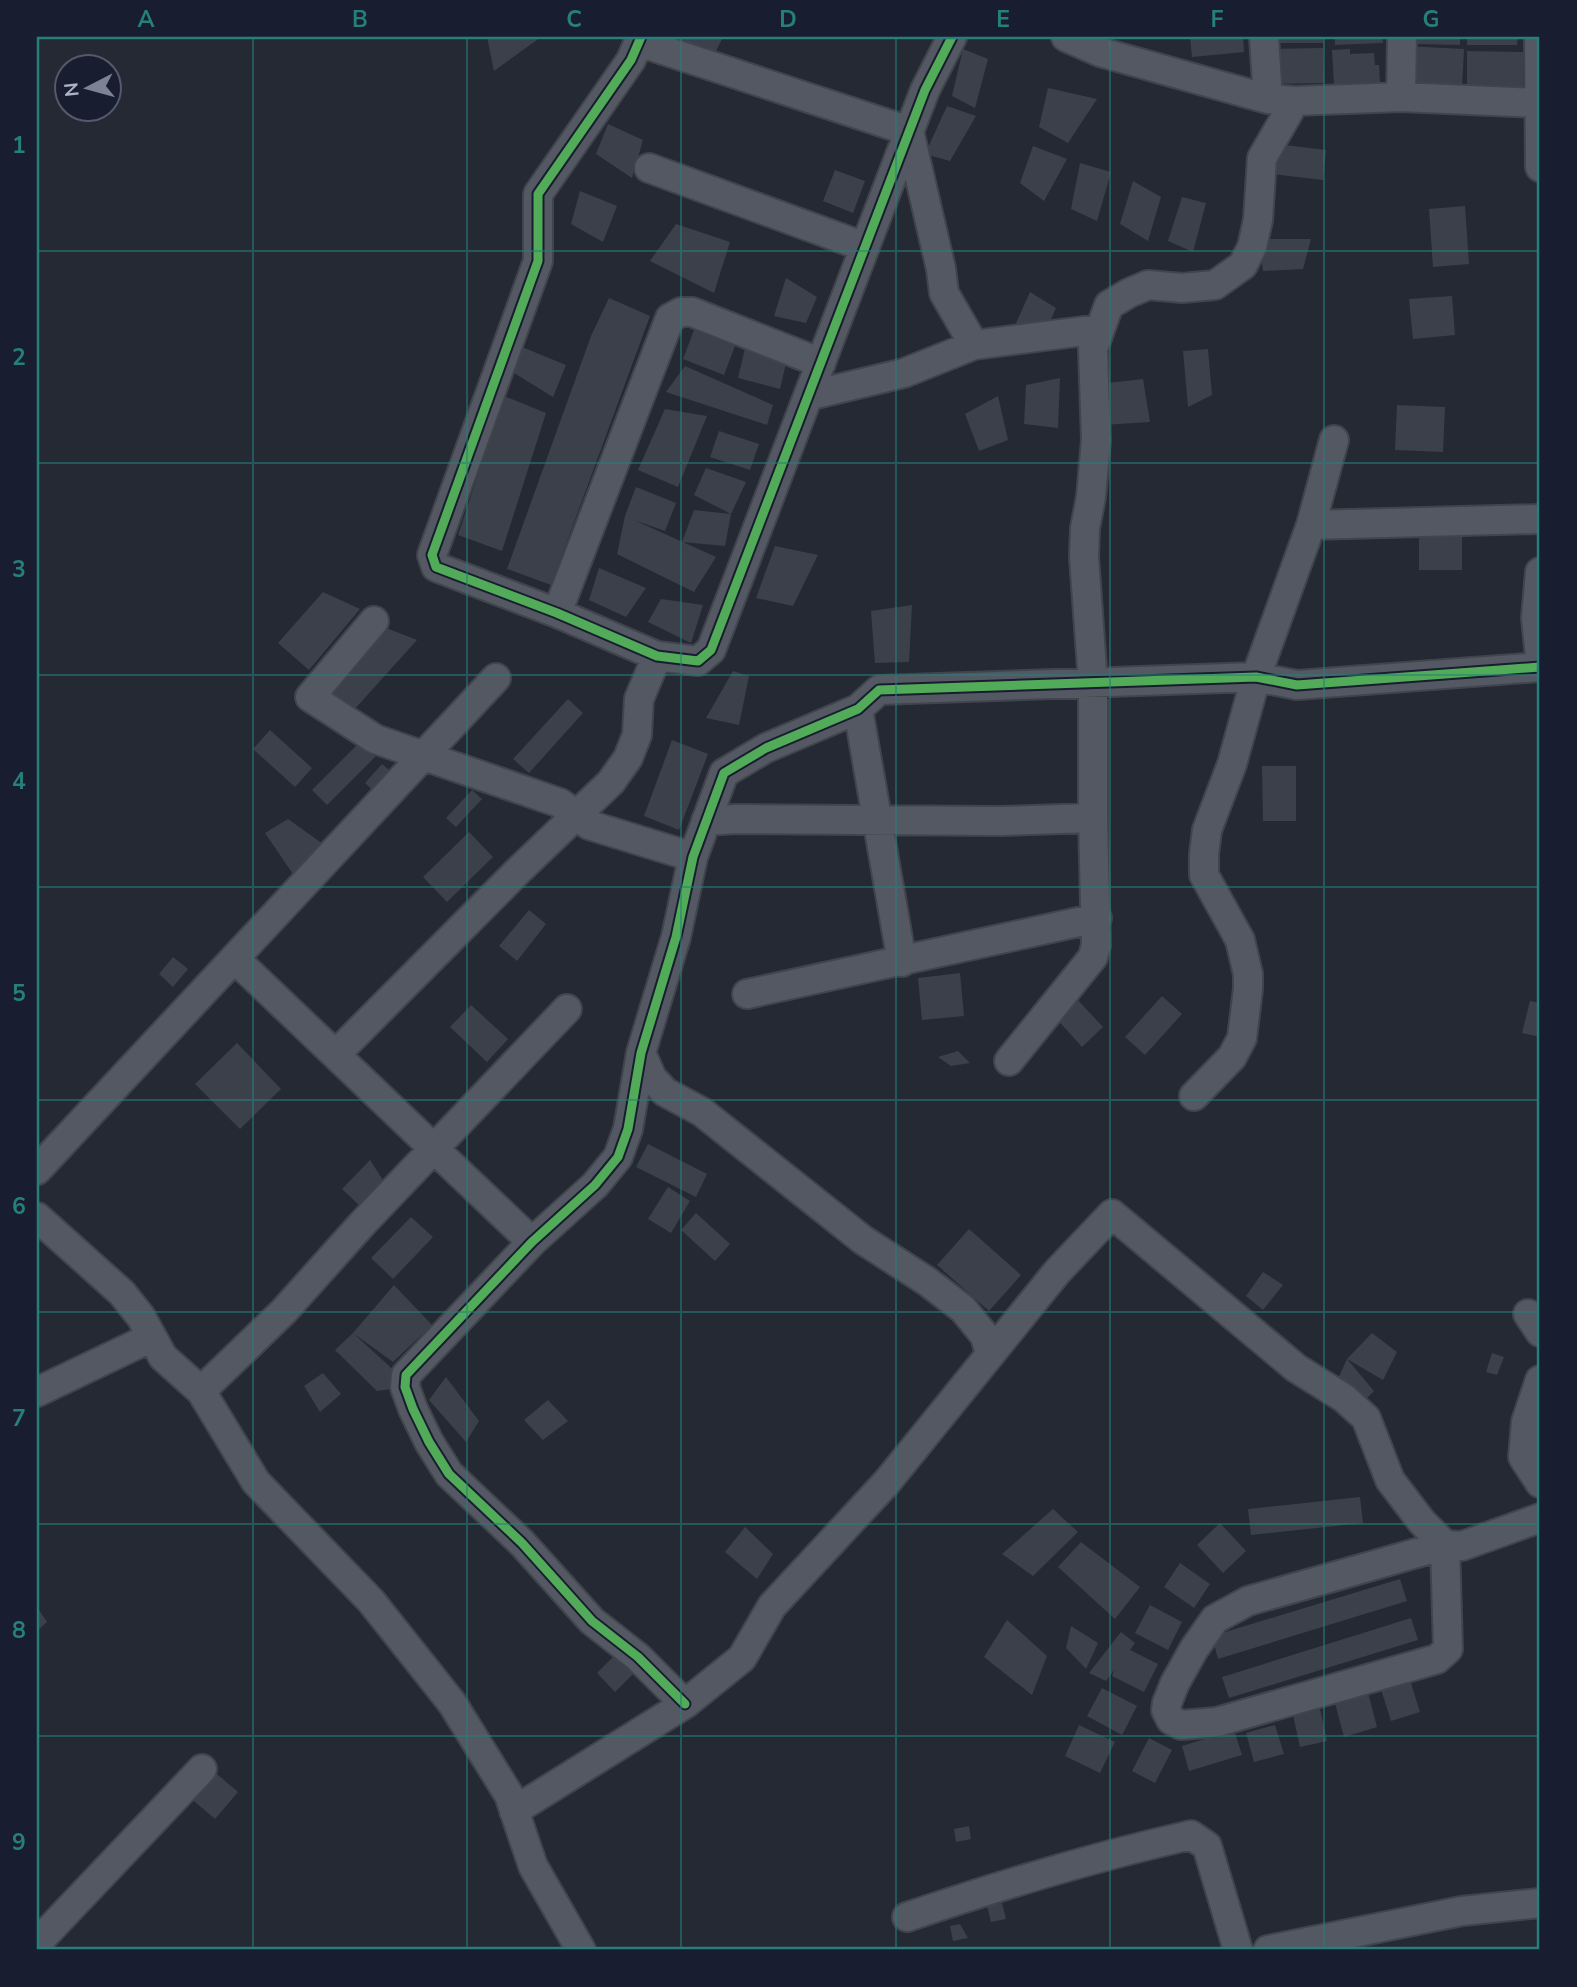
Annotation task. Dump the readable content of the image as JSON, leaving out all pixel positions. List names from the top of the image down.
{
  "north": "left",
  "grid": {
    "columns": [
      "A",
      "B",
      "C",
      "D",
      "E",
      "F",
      "G"
    ],
    "rows": [
      "1",
      "2",
      "3",
      "4",
      "5",
      "6",
      "7",
      "8",
      "9"
    ]
  }
}
